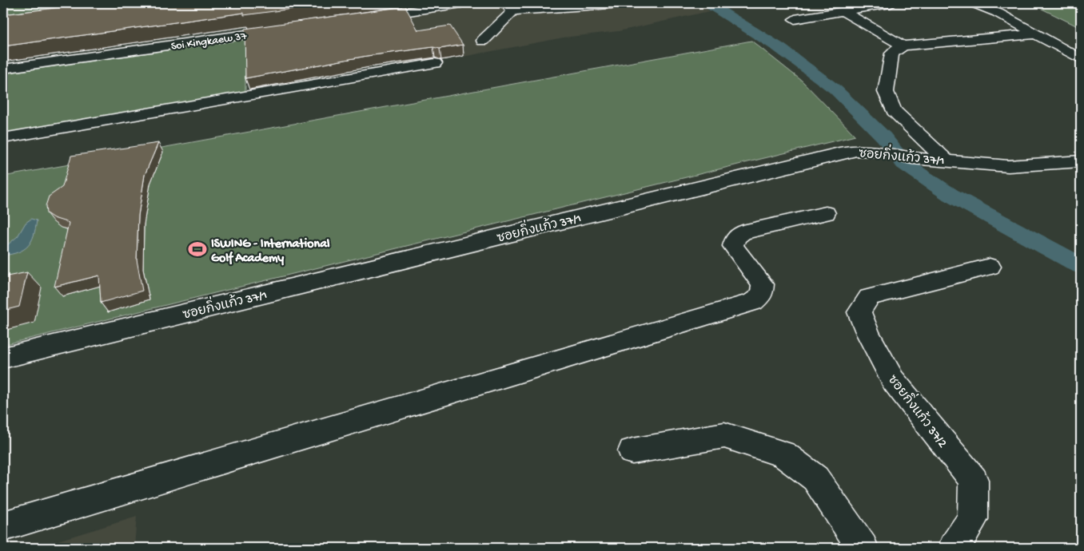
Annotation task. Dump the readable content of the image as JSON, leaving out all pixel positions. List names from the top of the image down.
{
  "streets": {
    "street": ["Soi Kingkaew 37", "ซอยกิ่งแก้ว 37/1", "ซอยกิ่งแก้ว 37/2"]
  },
  "places": {
    "sports": ["ISWING - International Golf Academy"]
  }
}
